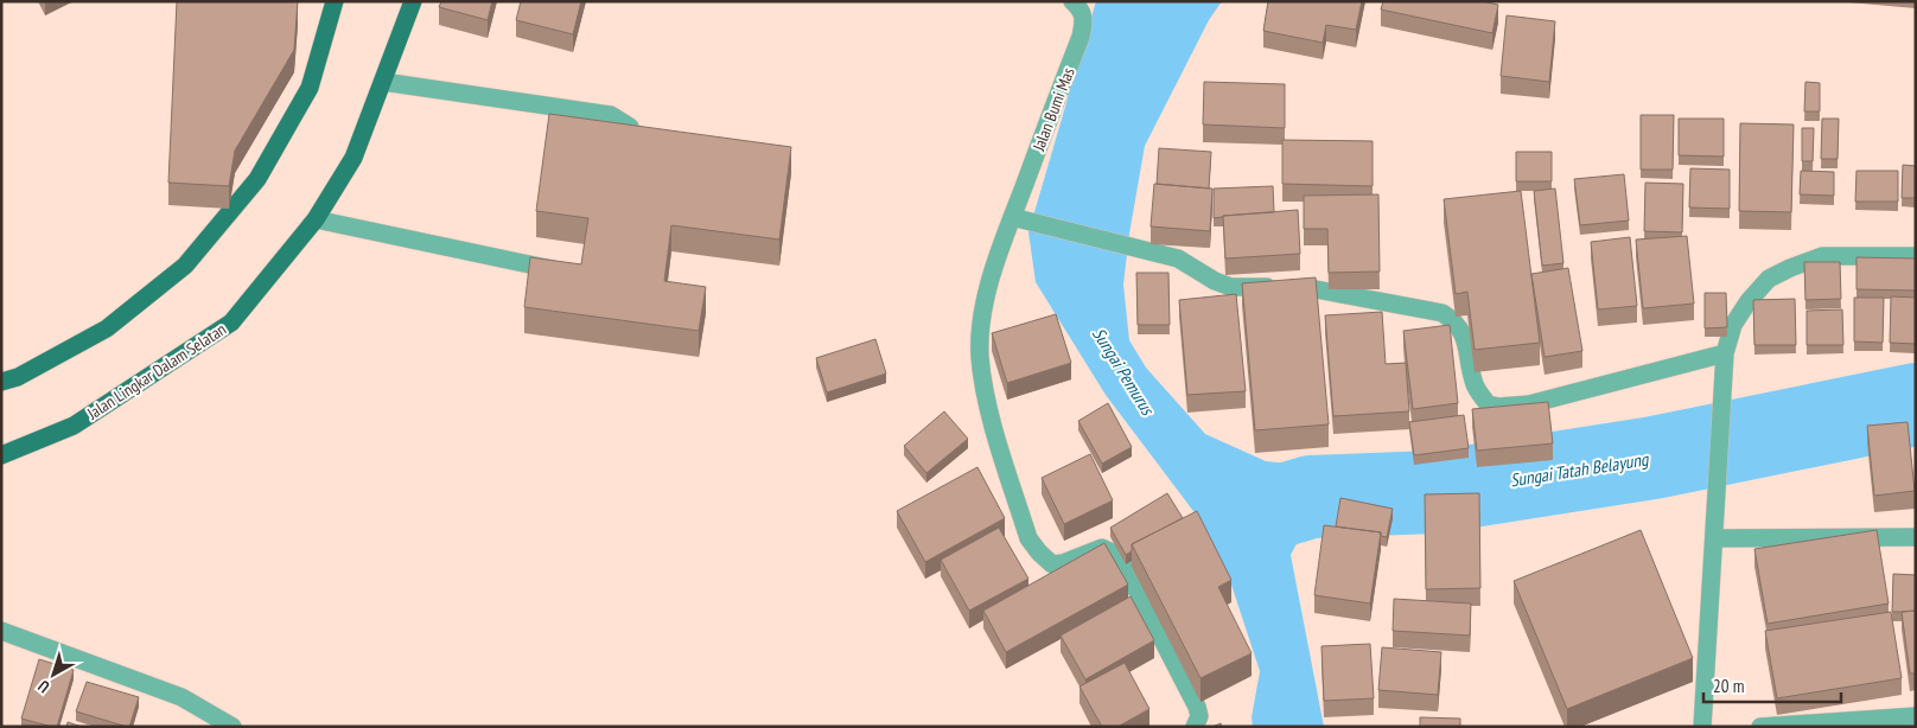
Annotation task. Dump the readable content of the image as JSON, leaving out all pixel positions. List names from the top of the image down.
{
  "streets": {
    "main road": ["Jalan Lingkar Dalam Selatan"],
    "street": ["Jalan Bumi Mas"]
  },
  "water": ["Sungai Pemurus", "Sungai Tatah Belayung"],
  "scale_bar": "20 m",
  "north": "bottom left"
}
